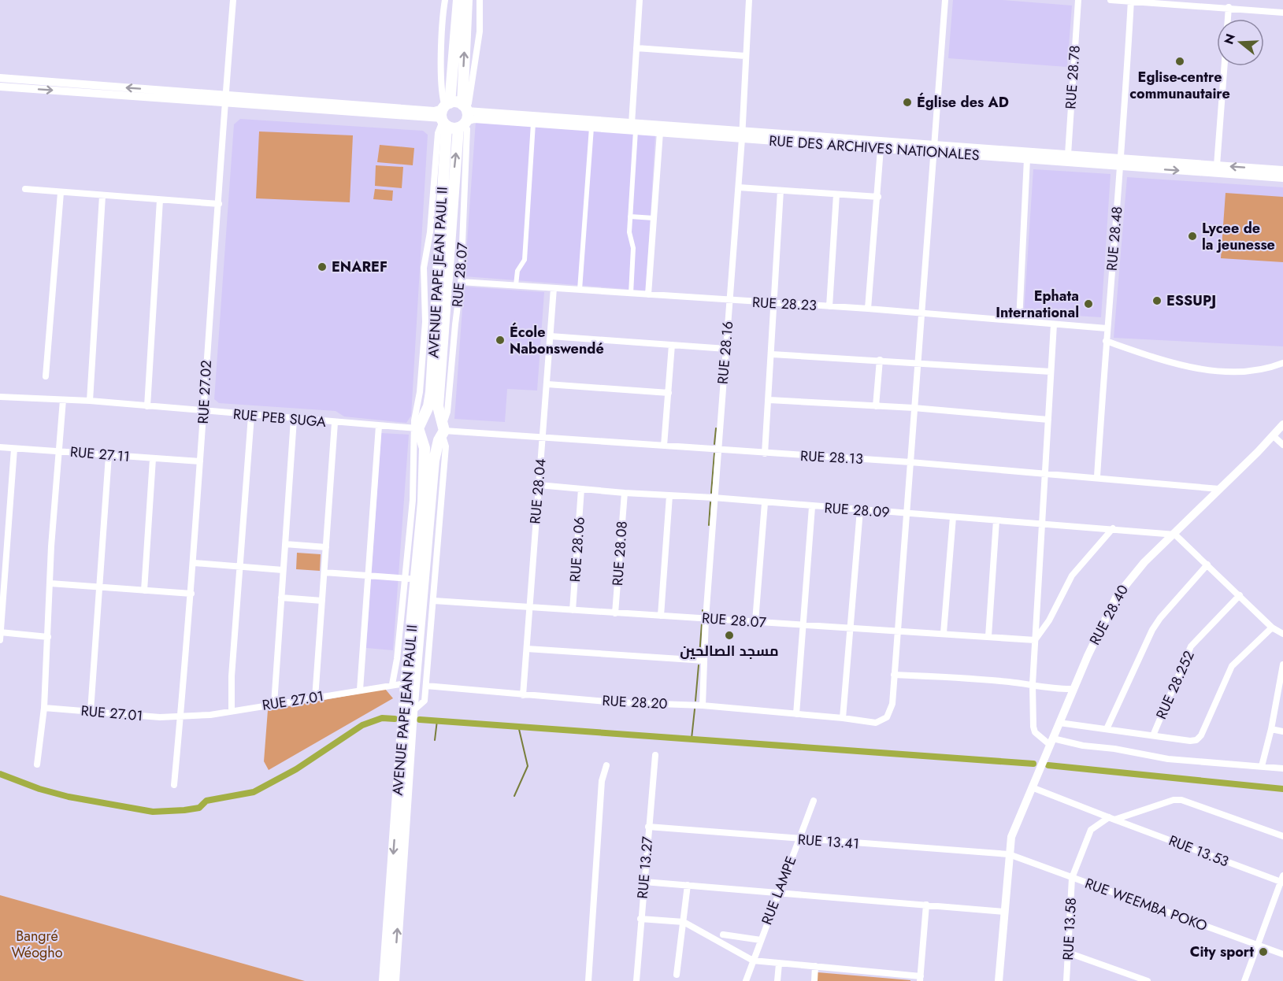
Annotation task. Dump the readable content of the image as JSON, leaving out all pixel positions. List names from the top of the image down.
{
  "streets": {
    "highway": ["AVENUE PAPE JEAN PAUL II"],
    "street": [
      "RUE 28.78",
      "RUE DES ARCHIVES NATIONALES",
      "RUE 28.48",
      "RUE 28.07",
      "RUE 28.23",
      "RUE 28.16",
      "RUE 27.02",
      "RUE PEB SUGA",
      "RUE 27.11",
      "RUE 28.13",
      "RUE 28.04",
      "RUE 28.09",
      "RUE 28.06",
      "RUE 28.08",
      "RUE 28.40",
      "RUE 28.252",
      "RUE 27.01",
      "RUE 28.20",
      "RUE 13.41",
      "RUE 13.53",
      "RUE 13.27",
      "RUE LAMPE",
      "RUE WEEMBA POKO",
      "RUE 13.58"
    ]
  },
  "crossings": [
    ["RUE 28.78", "RUE DES ARCHIVES NATIONALES"],
    ["RUE DES ARCHIVES NATIONALES", "RUE 28.48"],
    ["RUE DES ARCHIVES NATIONALES", "AVENUE PAPE JEAN PAUL II"],
    ["RUE DES ARCHIVES NATIONALES", "RUE 28.07"],
    ["RUE DES ARCHIVES NATIONALES", "RUE 28.16"],
    ["RUE 28.48", "RUE 28.23"],
    ["RUE 28.48", "RUE 28.13"],
    ["AVENUE PAPE JEAN PAUL II", "RUE 28.07"],
    ["AVENUE PAPE JEAN PAUL II", "RUE PEB SUGA"],
    ["AVENUE PAPE JEAN PAUL II", "RUE 28.13"],
    ["AVENUE PAPE JEAN PAUL II", "RUE 27.01"],
    ["RUE 28.07", "RUE 28.23"],
    ["RUE 28.07", "RUE 28.16"],
    ["RUE 28.07", "RUE PEB SUGA"],
    ["RUE 28.07", "RUE 28.13"],
    ["RUE 28.07", "RUE 28.04"],
    ["RUE 28.07", "RUE 28.06"],
    ["RUE 28.07", "RUE 28.08"],
    ["RUE 28.07", "RUE 28.20"],
    ["RUE 28.23", "RUE 28.16"],
    ["RUE 28.23", "RUE 28.04"],
    ["RUE 28.16", "RUE 28.13"],
    ["RUE 28.16", "RUE 28.09"],
    ["RUE 28.16", "RUE 28.20"],
    ["RUE 27.02", "RUE PEB SUGA"],
    ["RUE 27.02", "RUE 27.11"],
    ["RUE 27.02", "RUE 27.01"],
    ["RUE PEB SUGA", "RUE 28.13"],
    ["RUE 28.13", "RUE 28.04"],
    ["RUE 28.13", "RUE 28.40"],
    ["RUE 28.04", "RUE 28.09"],
    ["RUE 28.04", "RUE 28.20"],
    ["RUE 28.09", "RUE 28.06"],
    ["RUE 28.09", "RUE 28.08"],
    ["RUE 28.09", "RUE 28.40"],
    ["RUE 28.40", "RUE 13.41"],
    ["RUE 28.40", "RUE 13.53"],
    ["RUE 28.40", "RUE WEEMBA POKO"],
    ["RUE 13.41", "RUE 13.27"],
    ["RUE 13.41", "RUE LAMPE"],
    ["RUE 13.41", "RUE WEEMBA POKO"],
    ["RUE WEEMBA POKO", "RUE 13.58"]
  ],
  "parks": ["Bangré Wéogho"],
  "places": [
    "Eglise-centre communautaire",
    "Église des AD",
    "Lycee de la jeunesse",
    "ENAREF",
    "ESSUPJ",
    "Ephata International",
    "École Nabonswendé",
    "مسجد الصالحين",
    "City sport"
  ],
  "north": "left"
}
